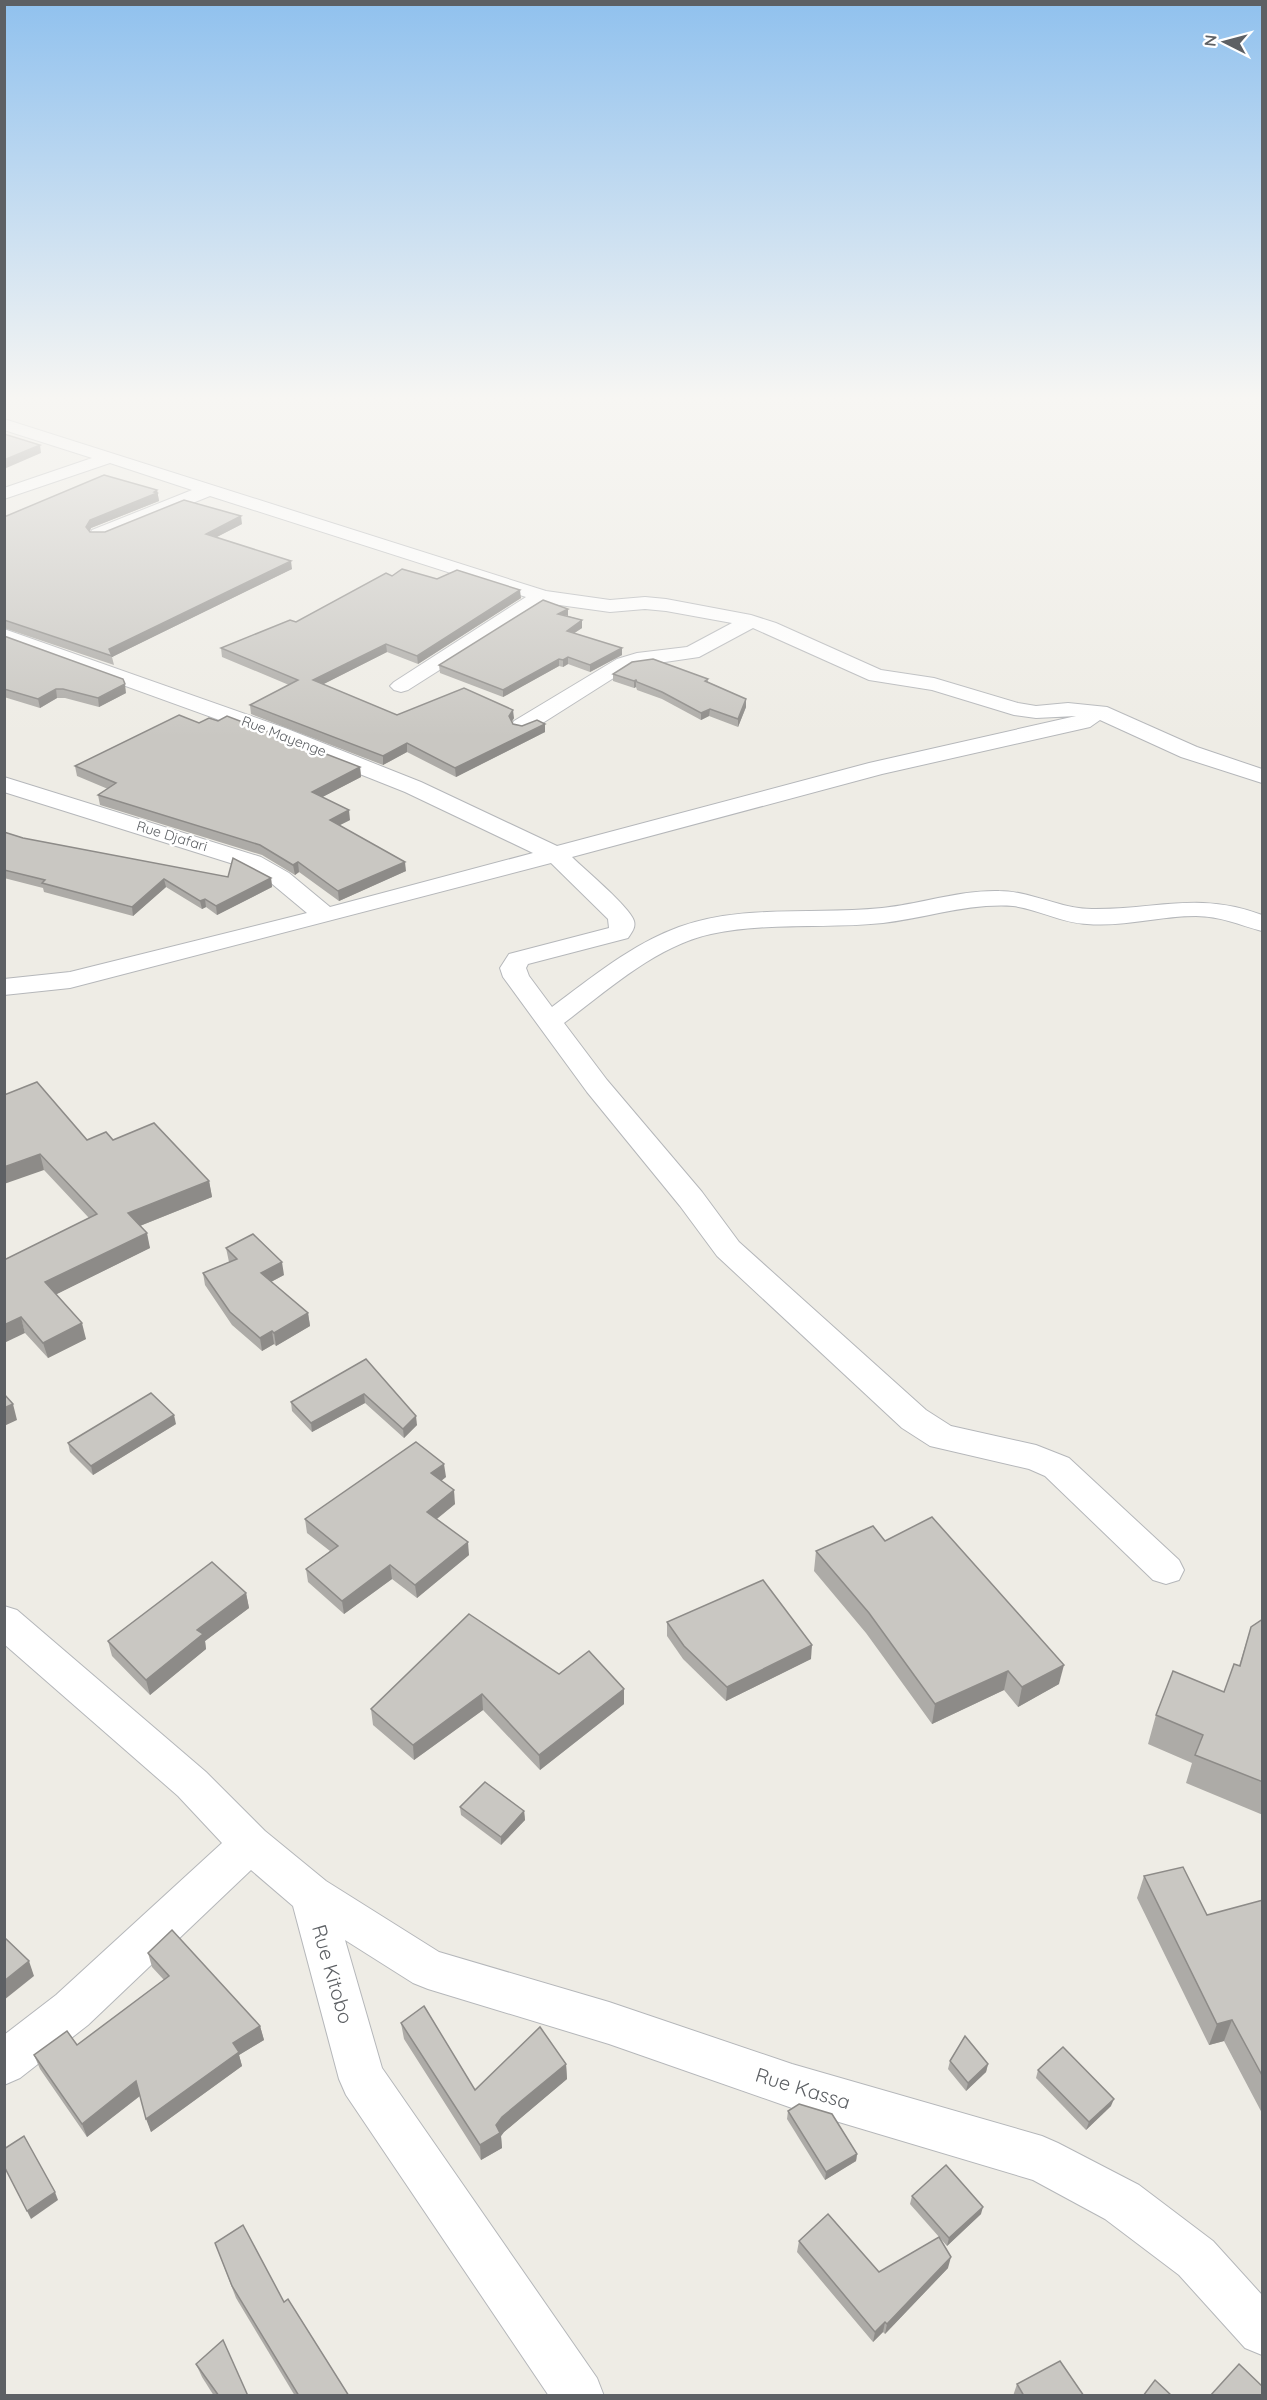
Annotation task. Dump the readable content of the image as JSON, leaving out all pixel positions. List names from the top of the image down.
{
  "streets": {
    "street": [
      "Rue Mayenge",
      "Rue Djafari",
      "Rue Kitobo",
      "Rue Kassa"
    ]
  },
  "crossings": [
    ["Rue Kitobo", "Rue Kassa"]
  ],
  "north": "left"
}
